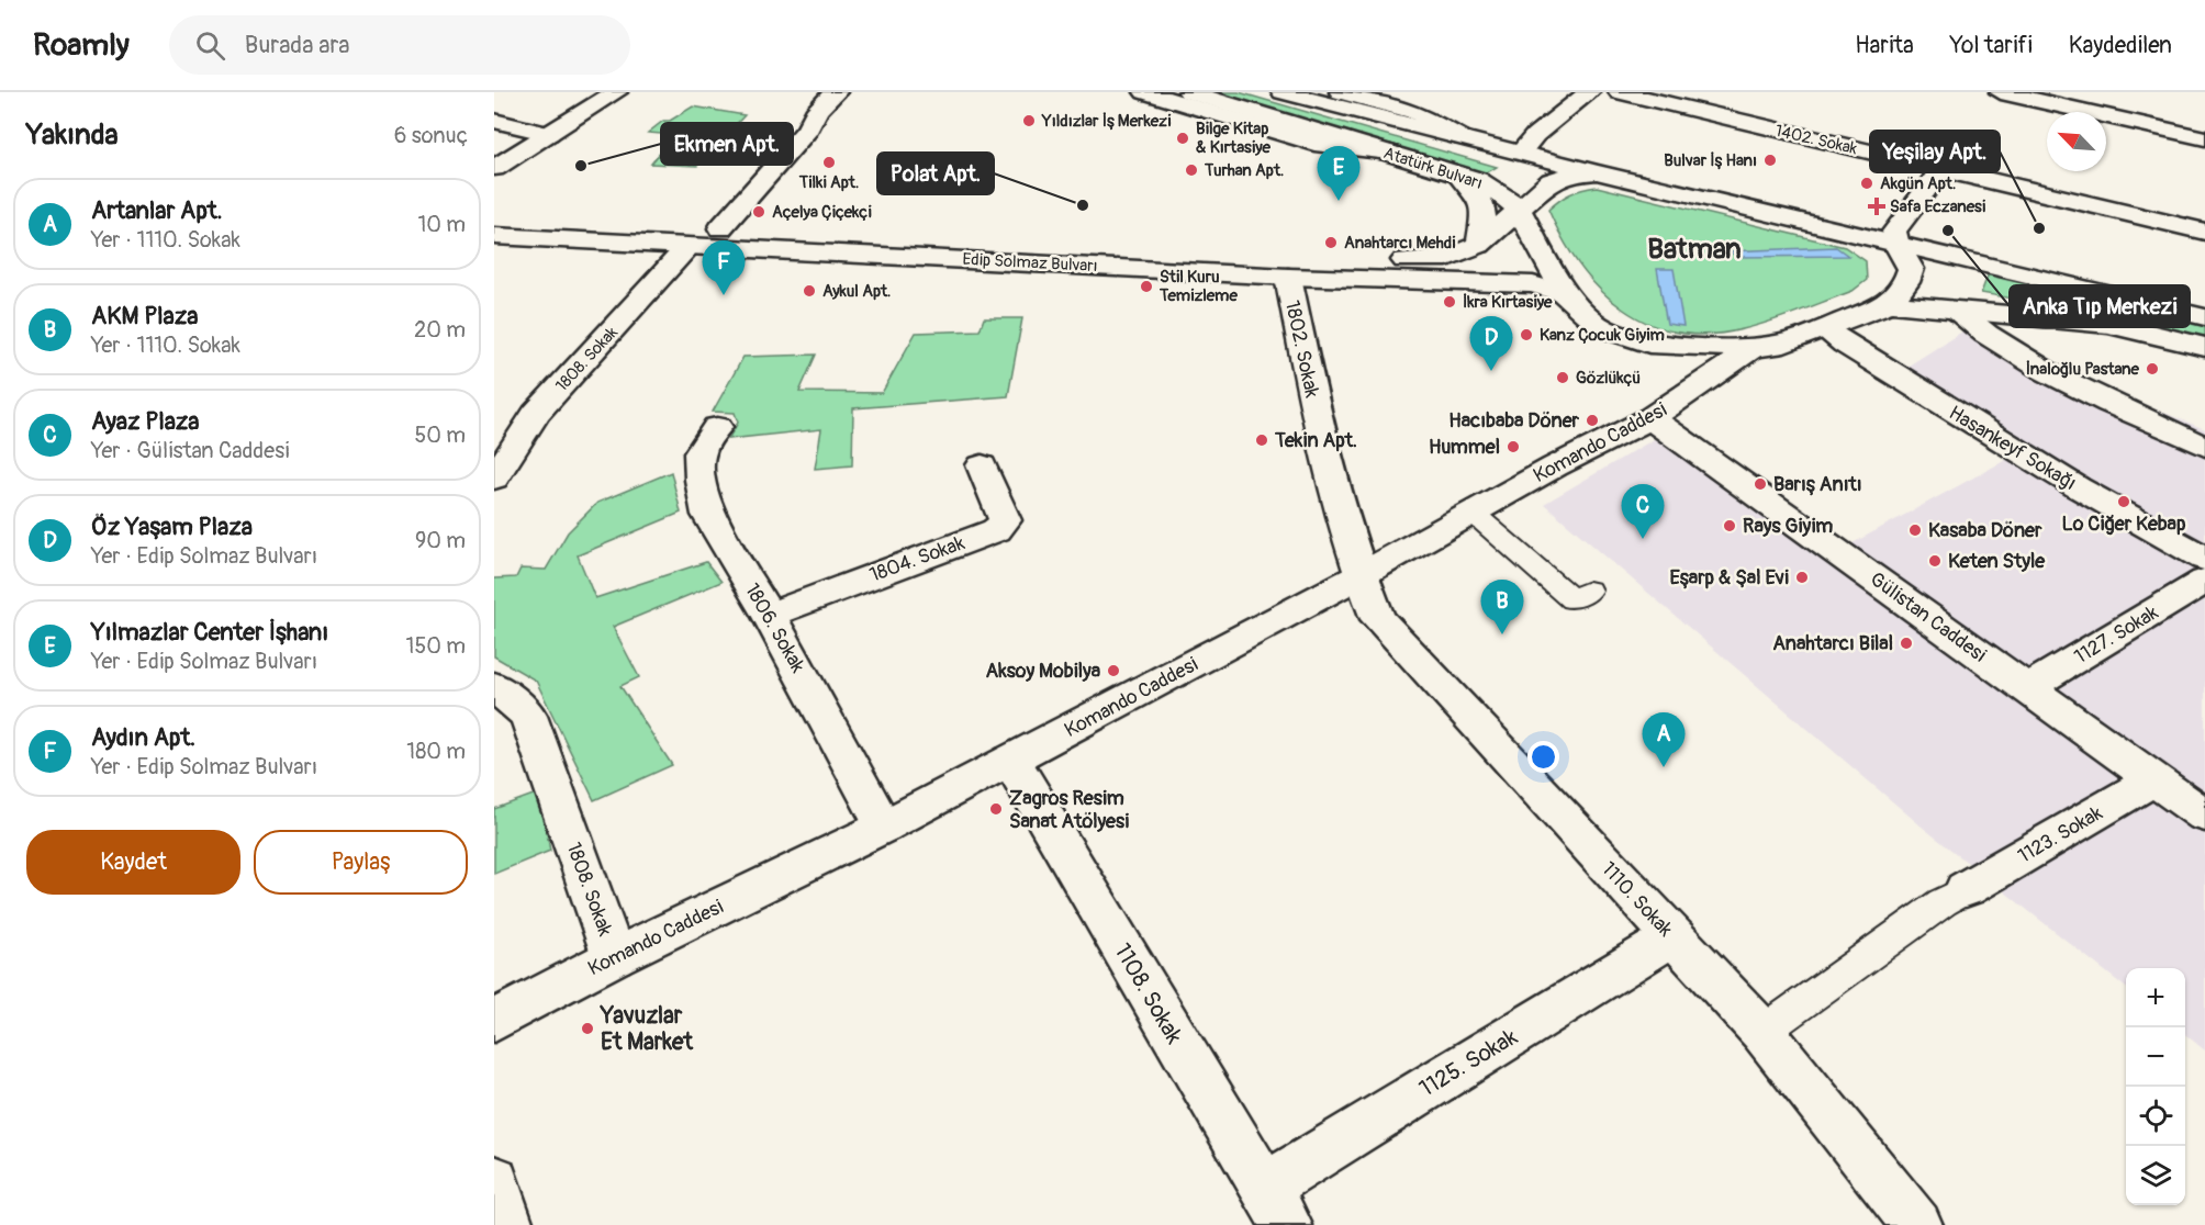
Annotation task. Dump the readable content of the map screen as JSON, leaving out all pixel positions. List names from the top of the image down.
{
  "streets": {
    "street": [
      "1402. Sokak",
      "Atatürk Bulvarı",
      "Edip Solmaz Bulvarı",
      "1802. Sokak",
      "1808. Sokak",
      "Komando Caddesi",
      "Hasankeyf Sokağı",
      "1804. Sokak",
      "Gülistan Caddesi",
      "1806. Sokak",
      "1127. Sokak",
      "1123. Sokak",
      "1110. Sokak",
      "1108. Sokak",
      "1125. Sokak"
    ]
  },
  "crossings": [
    ["Edip Solmaz Bulvarı", "1802. Sokak"],
    ["Edip Solmaz Bulvarı", "1808. Sokak"],
    ["1802. Sokak", "Komando Caddesi"],
    ["1802. Sokak", "1110. Sokak"],
    ["1808. Sokak", "Komando Caddesi"],
    ["Komando Caddesi", "Gülistan Caddesi"],
    ["Komando Caddesi", "1806. Sokak"],
    ["Komando Caddesi", "1110. Sokak"],
    ["Komando Caddesi", "1108. Sokak"],
    ["1804. Sokak", "1806. Sokak"],
    ["Gülistan Caddesi", "1127. Sokak"],
    ["Gülistan Caddesi", "1123. Sokak"],
    ["1110. Sokak", "1125. Sokak"],
    ["1108. Sokak", "1125. Sokak"]
  ],
  "districts": ["Batman"],
  "places": {
    "other": [
      "Yıldızlar İş Merkezi",
      "Bilge Kitap & Kırtasiye",
      "Bulvar İş Hanı",
      "Tilki Apt.",
      "Ekmen Apt.",
      "Turhan Apt.",
      "Akgün Apt.",
      "Polat Apt.",
      "Açelya Çiçekçi",
      "Yeşilay Apt.",
      "Anka Tıp Merkezi",
      "Anahtarcı Mehdi",
      "Stil Kuru Temizleme",
      "Aykul Apt.",
      "İkra Kırtasiye",
      "Kanz Çocuk Giyim",
      "İnaloğlu Pastane",
      "Gözlükçü",
      "Hacıbaba Döner",
      "Tekin Apt.",
      "Hummel",
      "Barış Anıtı",
      "Lo Ciğer Kebap",
      "Rays Giyim",
      "Kasaba Döner",
      "Keten Style",
      "Eşarp & Şal Evi",
      "Anahtarcı Bilal",
      "Aksoy Mobilya",
      "Zagros Resim Sanat Atölyesi",
      "Yavuzlar Et Market"
    ],
    "health": ["Safa Eczanesi"]
  },
  "north": "top left",
  "page": {
    "header": "Roamly",
    "search": "Burada ara",
    "nav": ["Harita", "Yol tarifi", "Kaydedilen"],
    "heading": ["Yakında", "6 sonuç"],
    "pins": [
      "E",
      "F",
      "D",
      "C",
      "B",
      "A"
    ],
    "list": [
      {
        "mark": "A",
        "name": "Artanlar Apt.",
        "note": "Yer · 1110. Sokak",
        "value": "10 m"
      },
      {
        "mark": "B",
        "name": "AKM Plaza",
        "note": "Yer · 1110. Sokak",
        "value": "20 m"
      },
      {
        "mark": "C",
        "name": "Ayaz Plaza",
        "note": "Yer · Gülistan Caddesi",
        "value": "50 m"
      },
      {
        "mark": "D",
        "name": "Öz Yaşam Plaza",
        "note": "Yer · Edip Solmaz Bulvarı",
        "value": "90 m"
      },
      {
        "mark": "E",
        "name": "Yılmazlar Center İşhanı",
        "note": "Yer · Edip Solmaz Bulvarı",
        "value": "150 m"
      },
      {
        "mark": "F",
        "name": "Aydın Apt.",
        "note": "Yer · Edip Solmaz Bulvarı",
        "value": "180 m"
      }
    ],
    "buttons": ["Kaydet", "Paylaş"],
    "map_buttons": ["+", "−"]
  }
}
